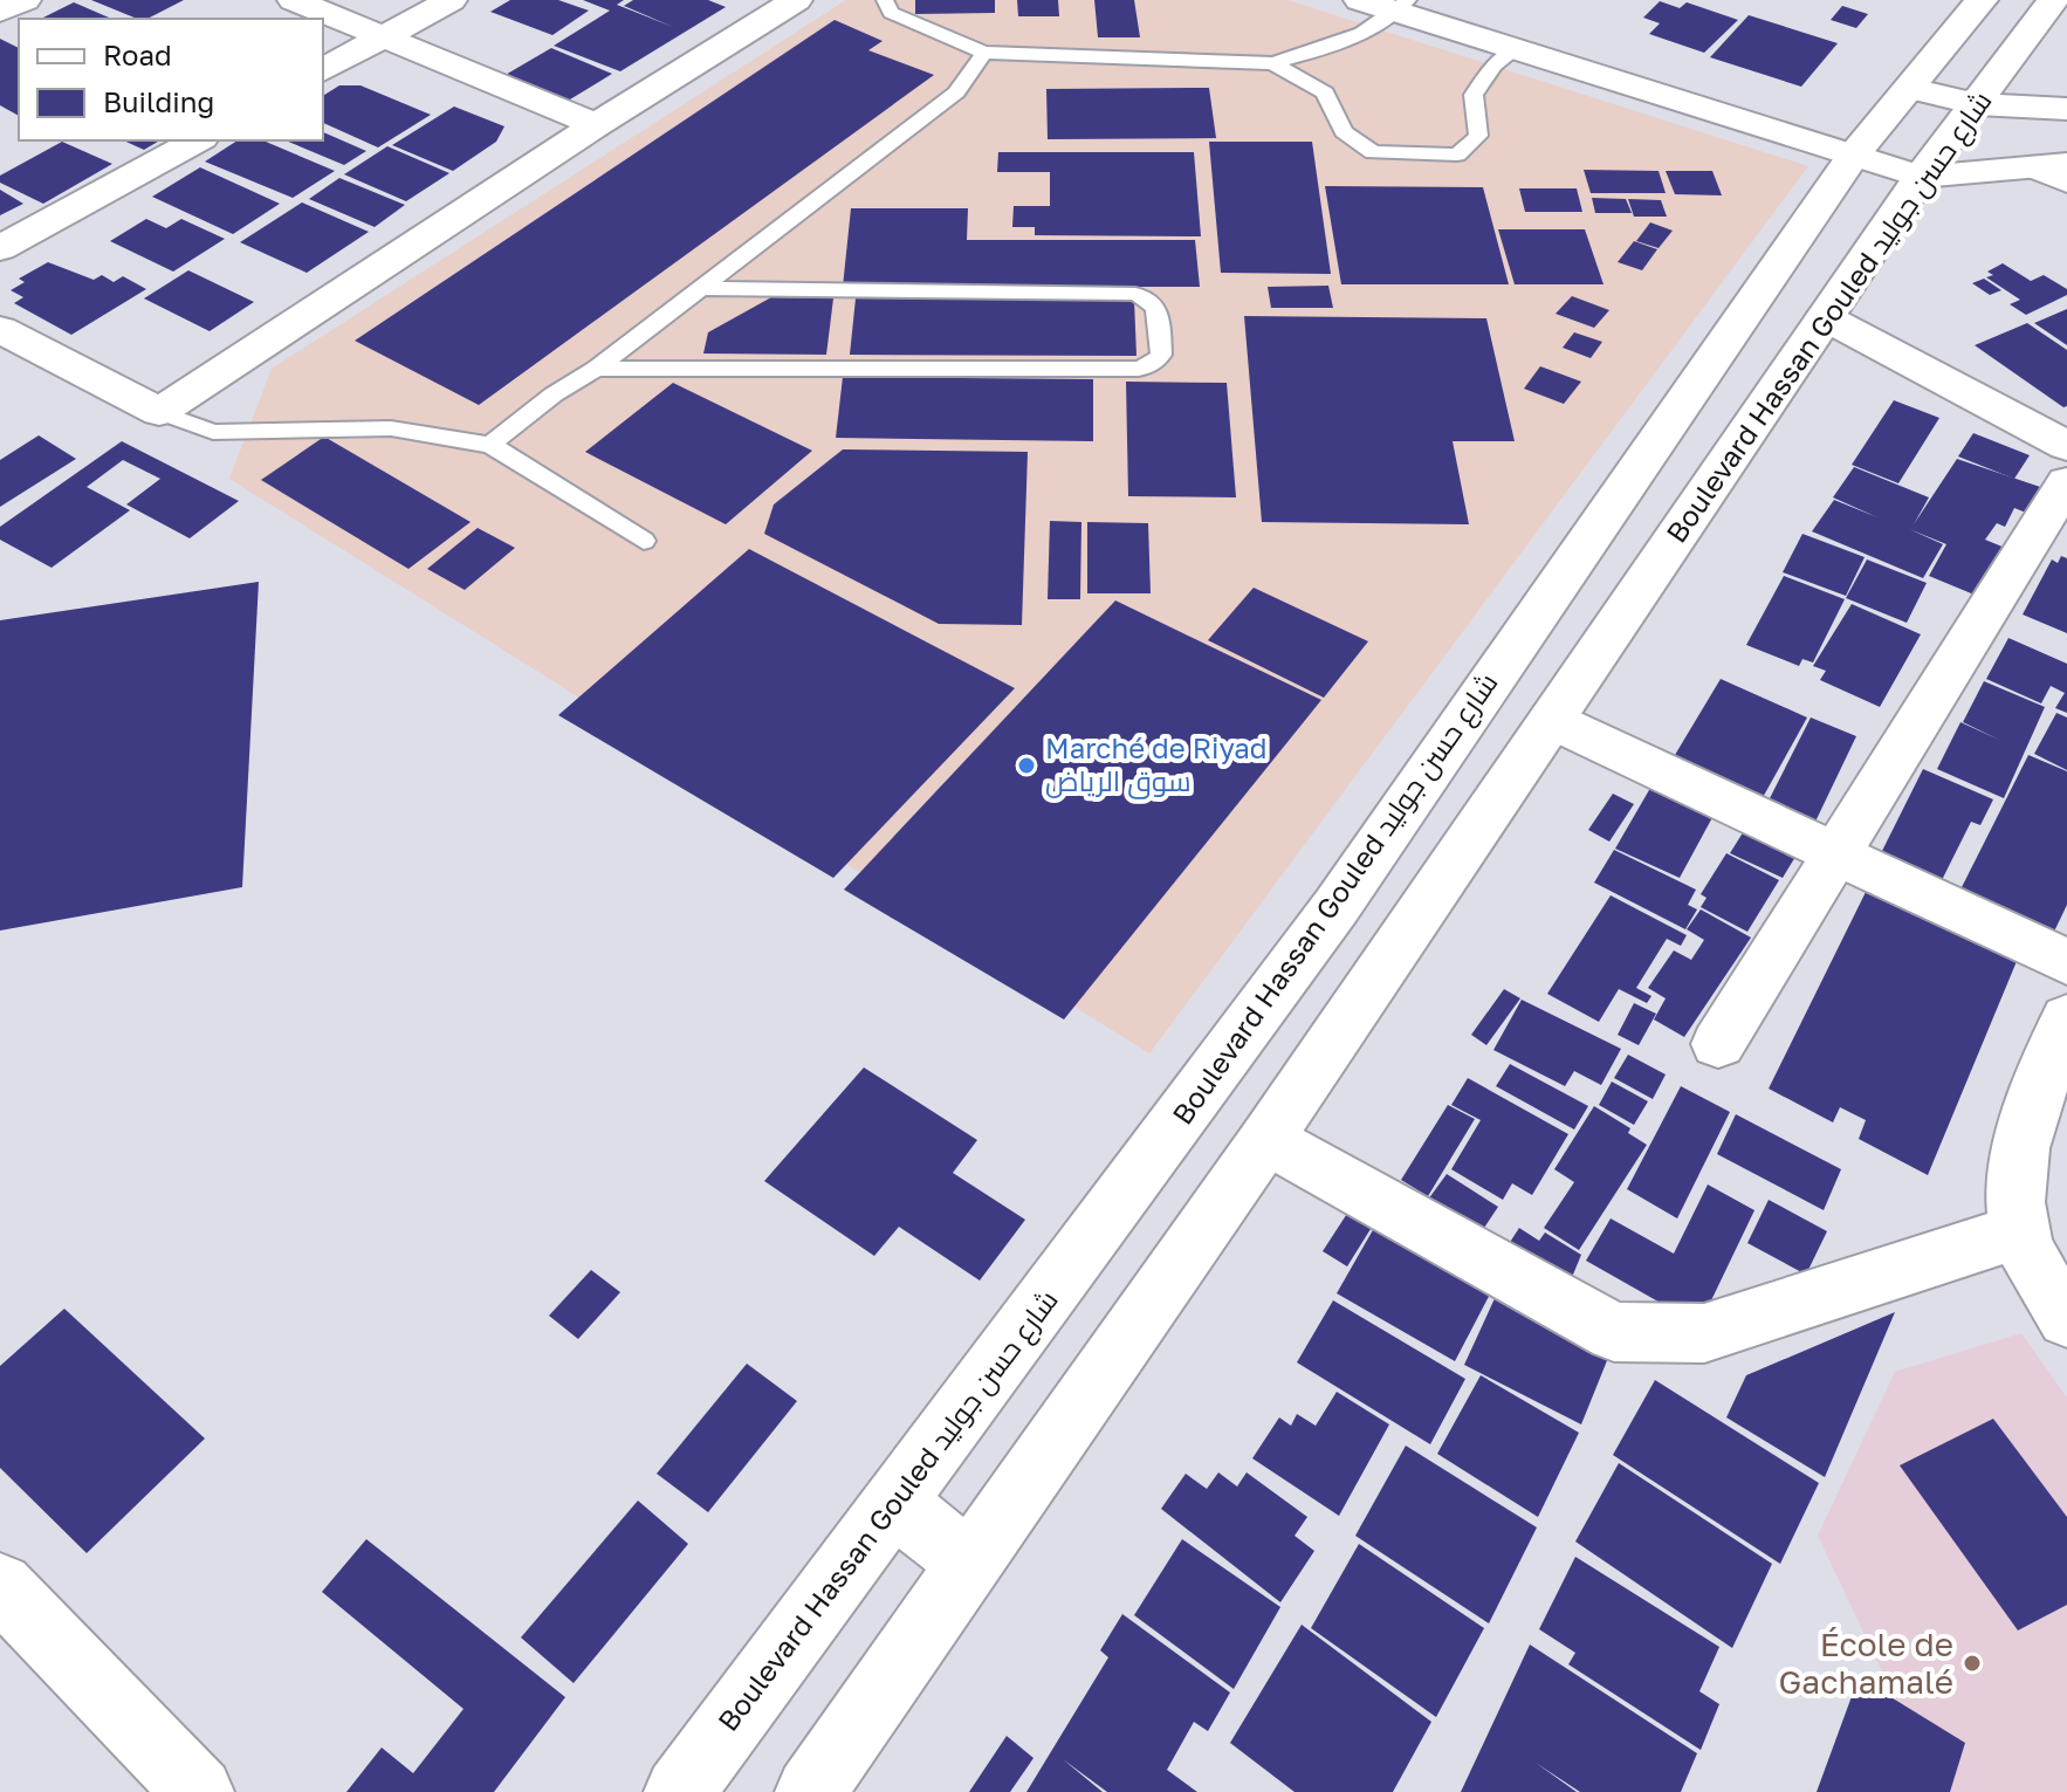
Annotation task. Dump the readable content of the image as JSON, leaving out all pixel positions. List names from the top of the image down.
{
  "streets": {
    "street": ["Boulevard Hassan Gouled شارع حسن جوليد"]
  },
  "places": ["Marché de Riyad سوق الرياض", "École de Gachamalé"],
  "legend": ["Road", "Building"]
}
